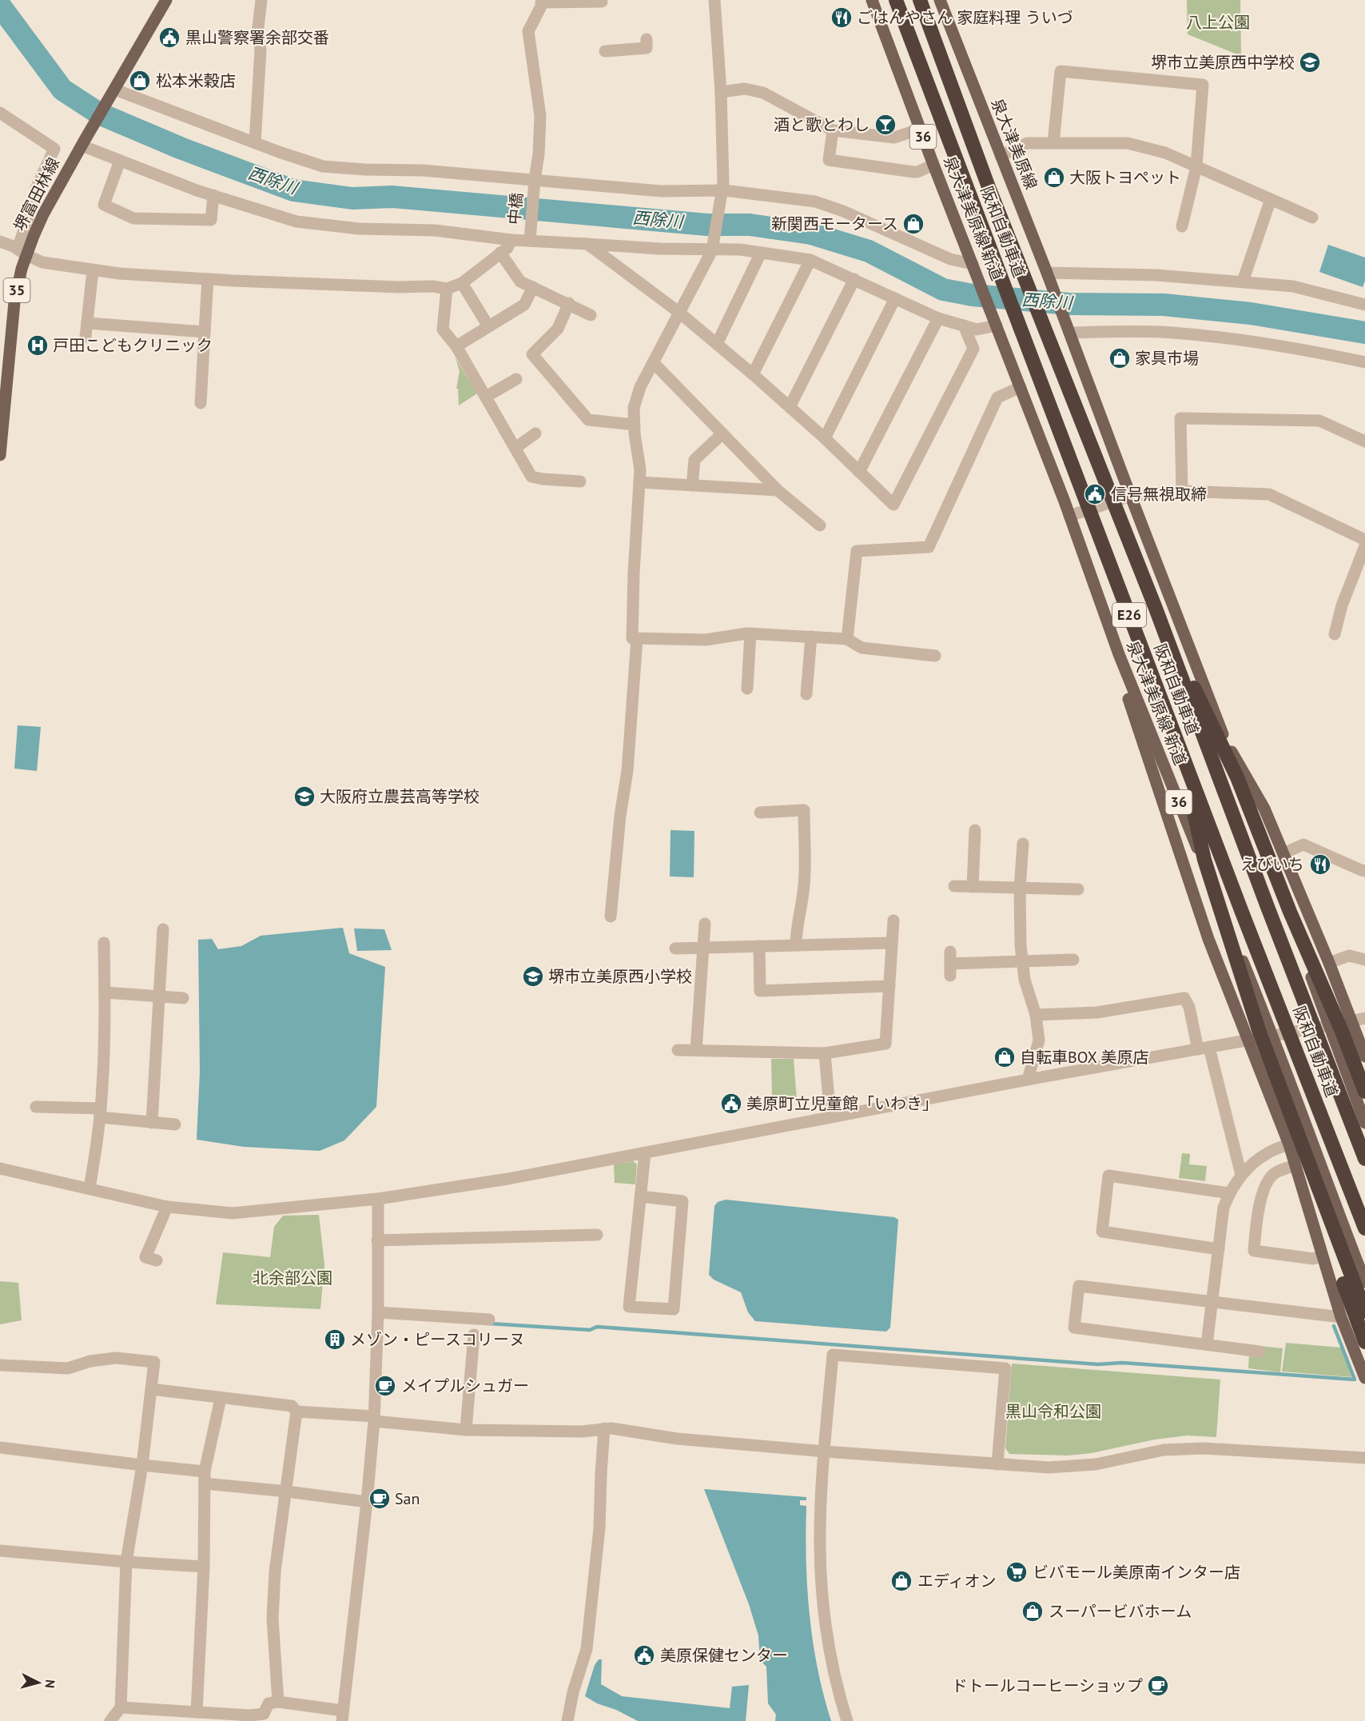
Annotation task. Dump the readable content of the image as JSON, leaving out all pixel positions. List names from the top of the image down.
{
  "streets": {
    "highway": ["阪和自動車道", "E26"],
    "main road": [
      "36",
      "泉大津美原線",
      "堺富田林線",
      "泉大津美原線 新道",
      "35"
    ],
    "street": ["中橋"]
  },
  "crossings": [
    ["36", "泉大津美原線 新道"]
  ],
  "water": ["西除川"],
  "parks": ["八上公園", "北余部公園", "黒山令和公園"],
  "places": {
    "restaurant": ["ごはんやさん 家庭料理 ういづ", "えびいち"],
    "public building": [
      "黒山警察署余部交番",
      "信号無視取締",
      "美原町立児童館「いわき」",
      "美原保健センター"
    ],
    "school or university": ["堺市立美原西中学校", "大阪府立農芸高等学校", "堺市立美原西小学校"],
    "shop": [
      "松本米穀店",
      "大阪トヨペット",
      "新関西モータース",
      "家具市場",
      "自転車BOX 美原店",
      "エディオン",
      "スーパービバホーム"
    ],
    "bar": ["酒と歌とわし"],
    "hospital": ["戸田こどもクリニック"],
    "building": ["メゾン・ピースコリーヌ"],
    "cafe": ["メイプルシュガー", "San", "ドトールコーヒーショップ"],
    "supermarket": ["ビバモール美原南インター店"]
  },
  "north": "right"
}
